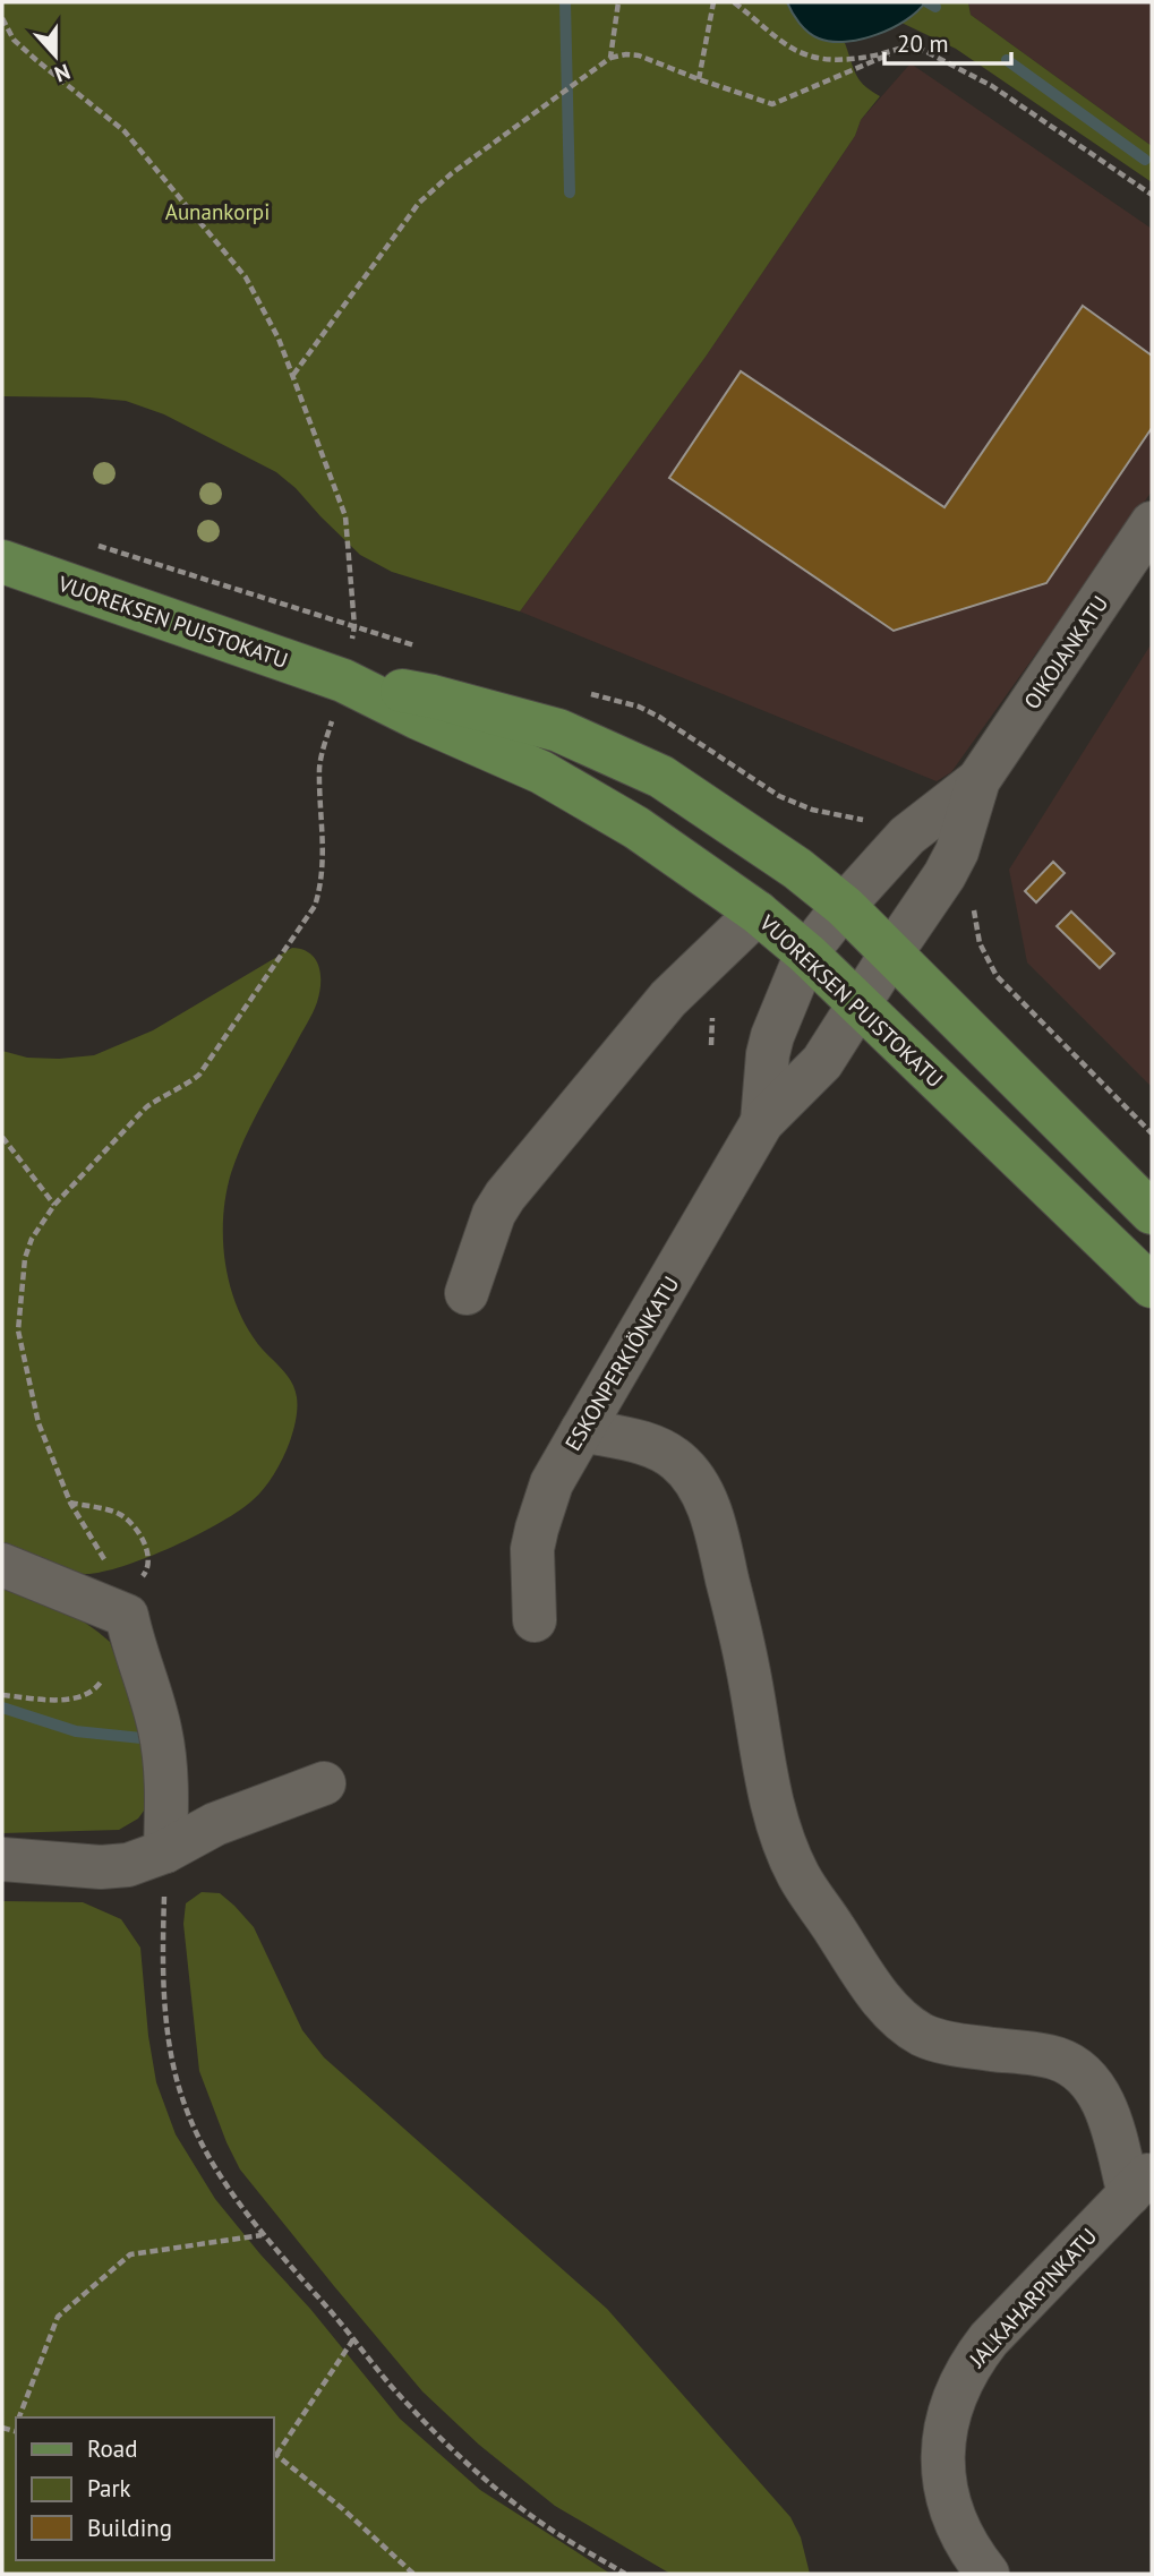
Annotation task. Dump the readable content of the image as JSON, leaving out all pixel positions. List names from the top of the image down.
{
  "streets": {
    "main road": ["VUOREKSEN PUISTOKATU"],
    "street": ["OIKOJANKATU", "ESKONPERKIÖNKATU", "JALKAHARPINKATU"]
  },
  "crossings": [
    ["VUOREKSEN PUISTOKATU", "OIKOJANKATU"],
    ["VUOREKSEN PUISTOKATU", "ESKONPERKIÖNKATU"],
    ["OIKOJANKATU", "ESKONPERKIÖNKATU"]
  ],
  "parks": ["Aunankorpi"],
  "legend": ["Road", "Park", "Building"],
  "scale_bar": "20 m",
  "north": "bottom"
}
